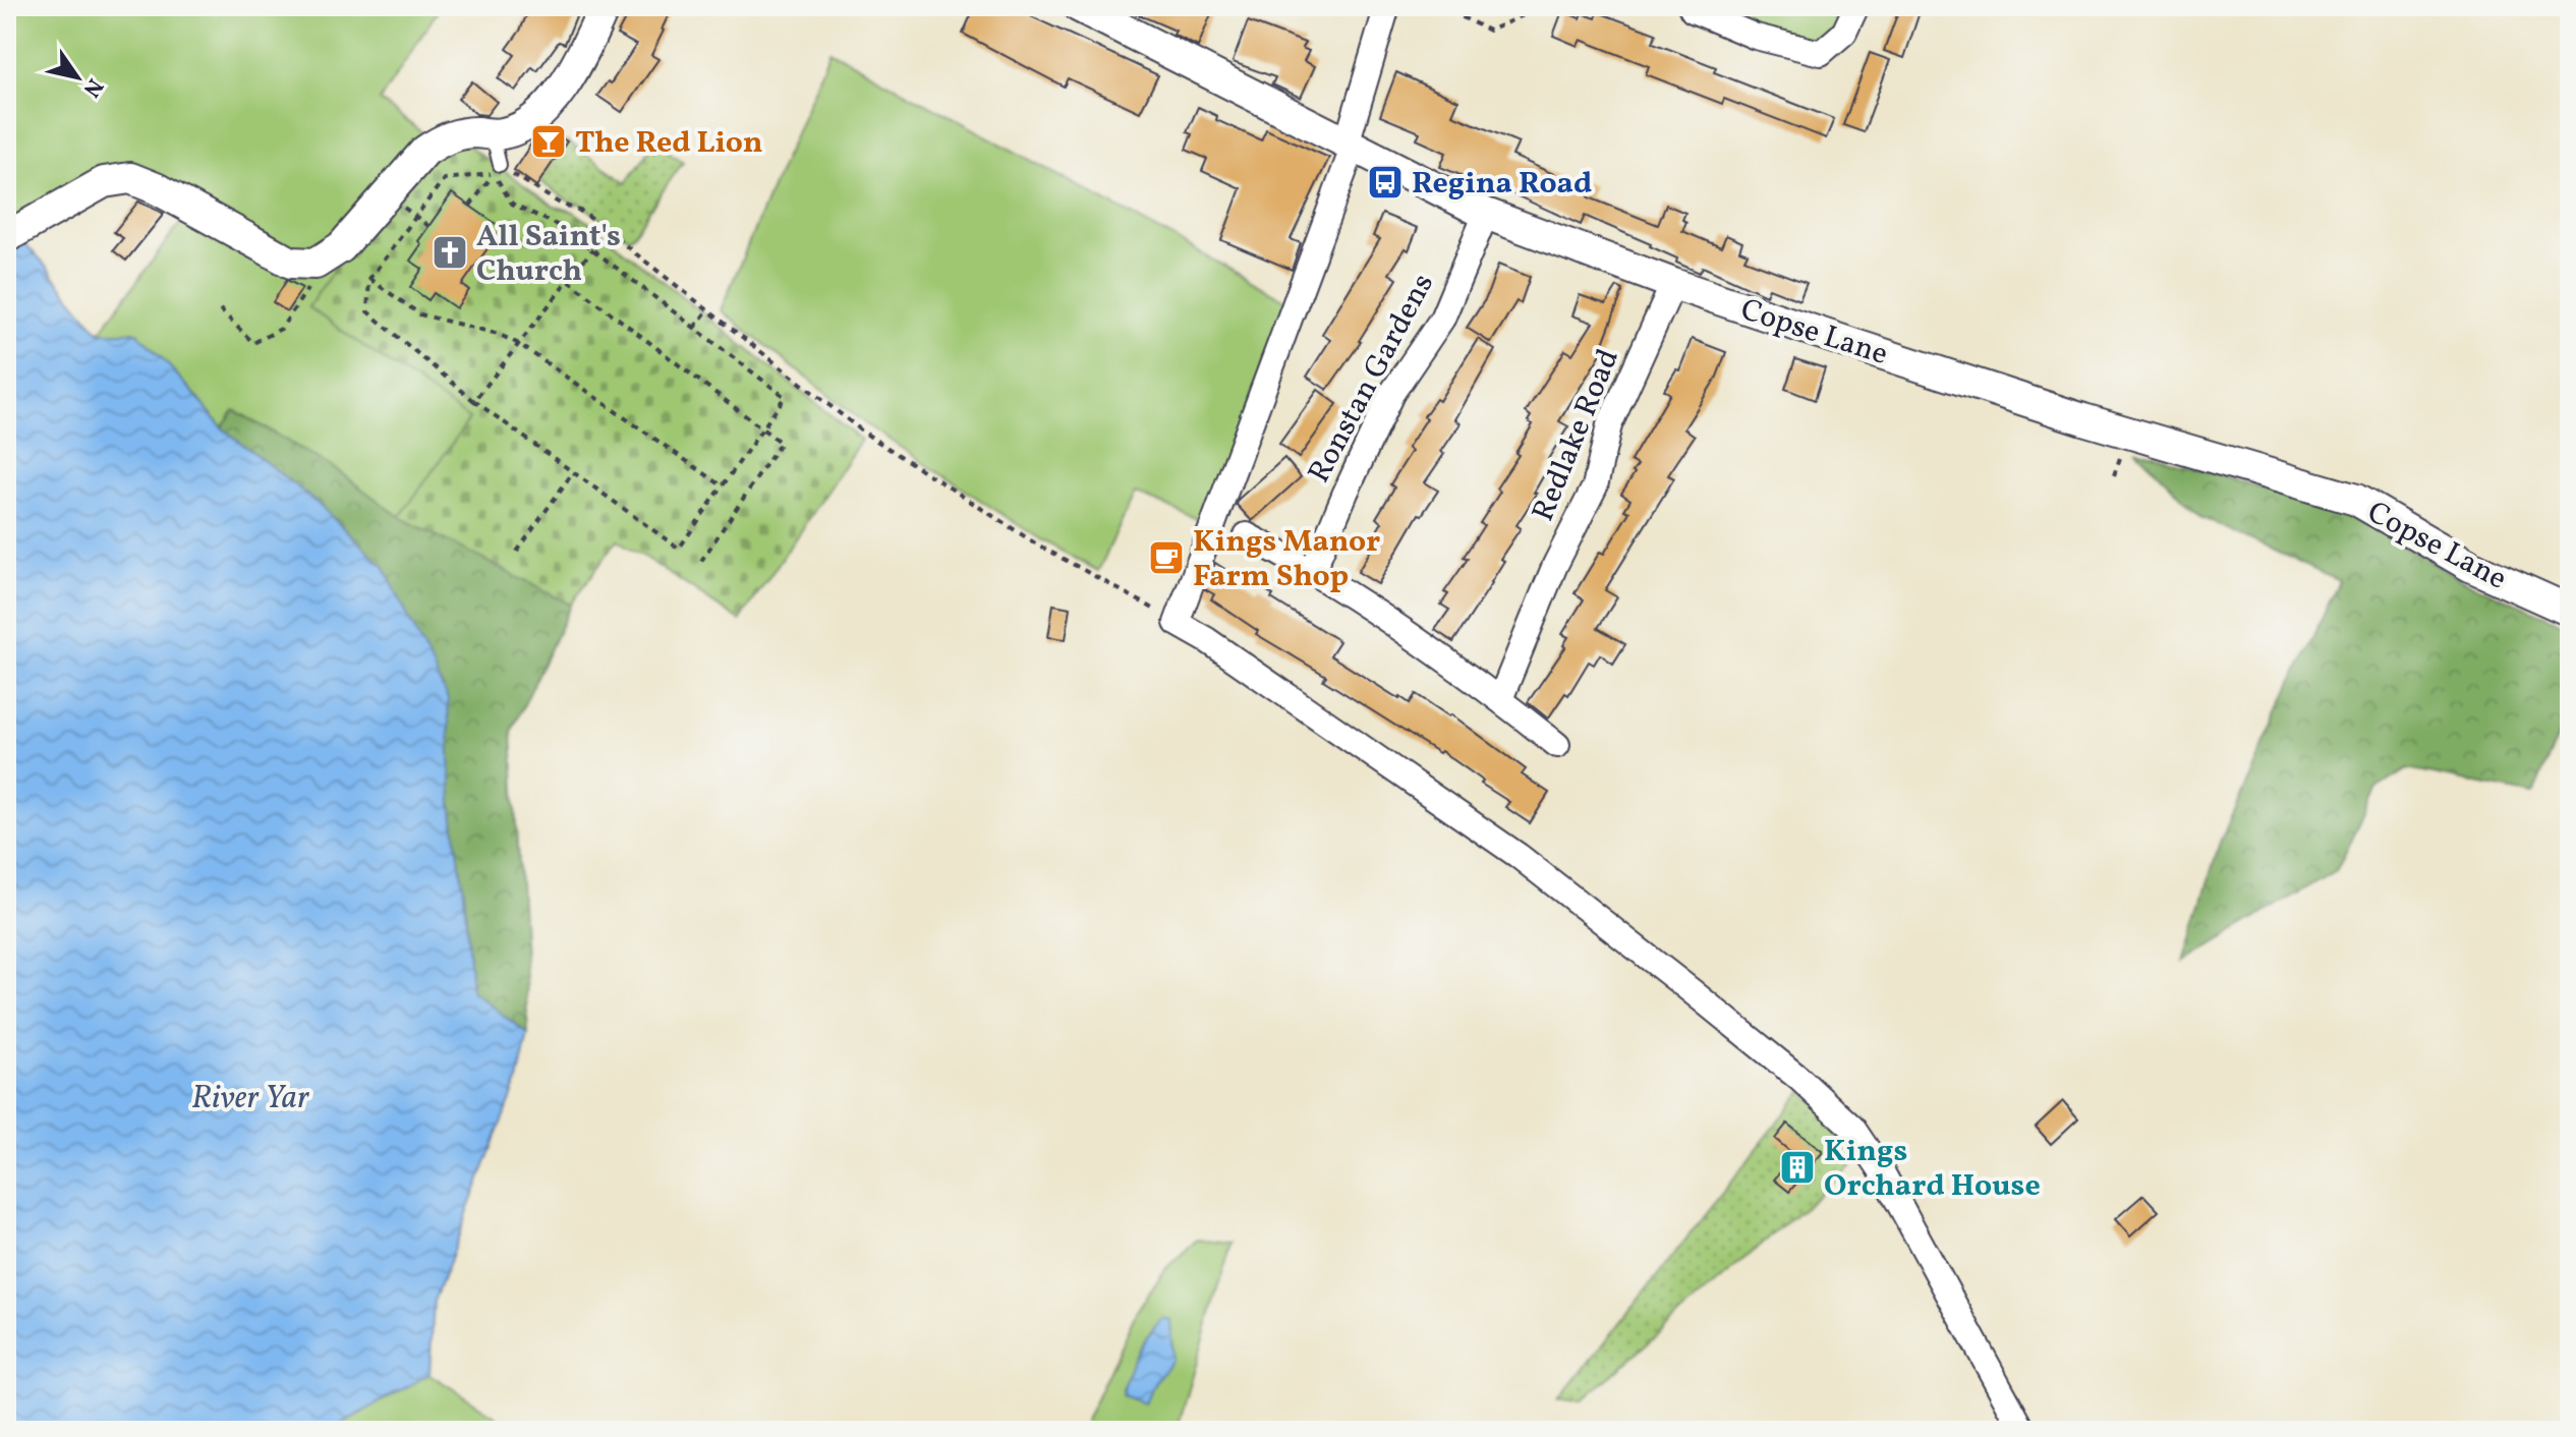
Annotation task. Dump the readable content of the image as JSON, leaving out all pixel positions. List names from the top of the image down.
{
  "streets": {
    "street": ["Copse Lane", "Ronstan Gardens", "Redlake Road"]
  },
  "crossings": [
    ["Copse Lane", "Ronstan Gardens"],
    ["Copse Lane", "Redlake Road"]
  ],
  "water": ["River Yar"],
  "places": {
    "bar": ["The Red Lion"],
    "bus stop": ["Regina Road"],
    "church": ["All Saint's Church"],
    "cafe": ["Kings Manor Farm Shop"],
    "building": ["Kings Orchard House"]
  },
  "north": "bottom right"
}
